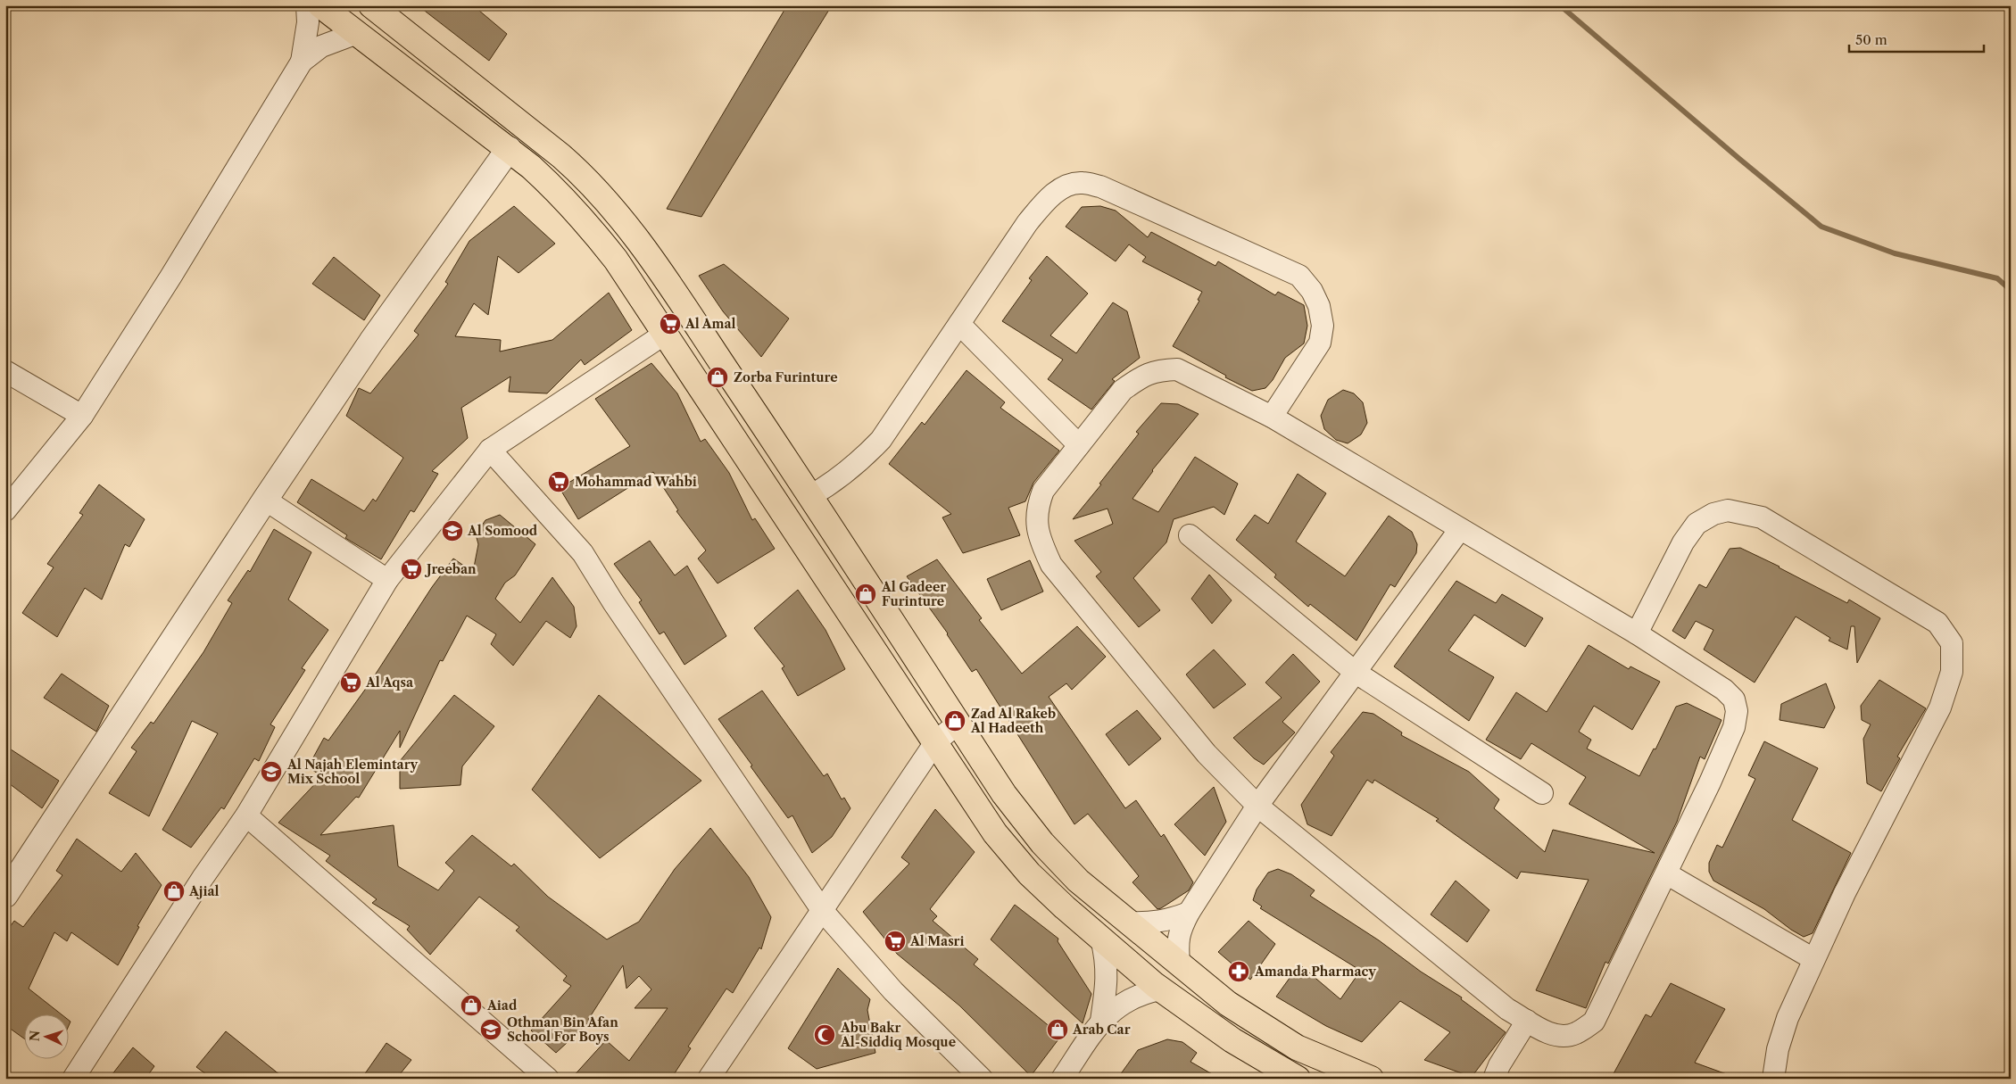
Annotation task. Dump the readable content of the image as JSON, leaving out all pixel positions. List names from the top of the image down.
{
  "places": {
    "supermarket": [
      "Al Amal",
      "Mohammad Wahbi",
      "Jreeban",
      "Al Aqsa",
      "Al Masri"
    ],
    "shop": [
      "Zorba Furinture",
      "Al Gadeer Furinture",
      "Zad Al Rakeb Al Hadeeth",
      "Ajial",
      "Aiad",
      "Arab Car"
    ],
    "school or university": ["Al Somood", "Al Najah Elemintary Mix School", "Othman Bin Afan School For Boys"],
    "pharmacy": ["Amanda Pharmacy"],
    "mosque": ["Abu Bakr Al-Siddiq Mosque"]
  },
  "scale_bar": "50 m",
  "north": "left"
}
